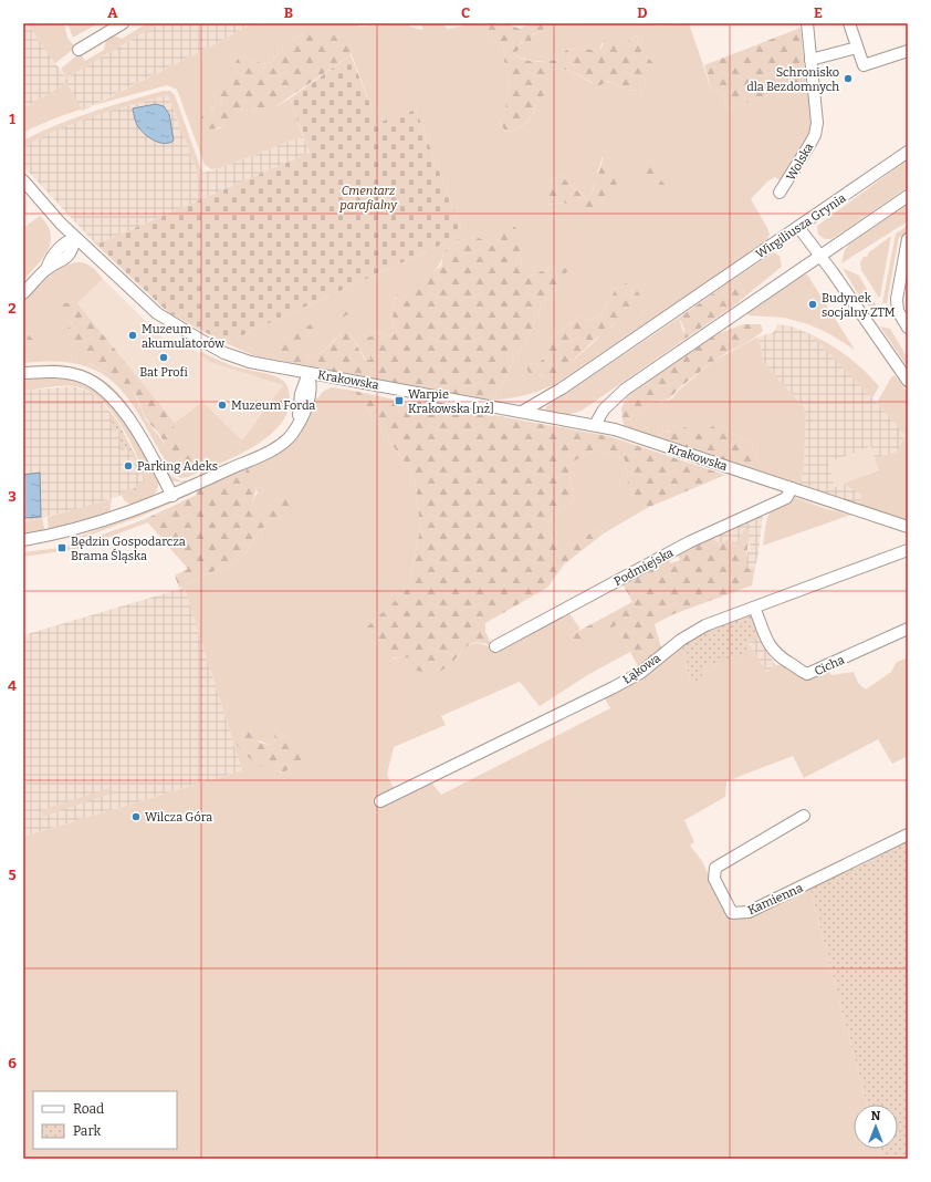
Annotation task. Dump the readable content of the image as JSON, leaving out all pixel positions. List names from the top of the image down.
{
  "streets": {
    "street": [
      "Wolska",
      "Wirgiliusza Grynia",
      "Krakowska",
      "Podmiejska",
      "Cicha",
      "Łąkowa",
      "Kamienna"
    ]
  },
  "crossings": [
    ["Wirgiliusza Grynia", "Krakowska"],
    ["Krakowska", "Podmiejska"],
    ["Cicha", "Łąkowa"]
  ],
  "parks": ["Cmentarz parafialny"],
  "places": {
    "other": [
      "Schronisko dla Bezdomnych",
      "Budynek socjalny ZTM",
      "Muzeum akumulatorów",
      "Bat Profi",
      "Muzeum Forda",
      "Parking Adeks",
      "Wilcza Góra"
    ],
    "transit": ["Warpie Krakowska [nż]", "Będzin Gospodarcza Brama Śląska"]
  },
  "legend": ["Road", "Park"],
  "north": "top",
  "grid": {
    "columns": [
      "A",
      "B",
      "C",
      "D",
      "E"
    ],
    "rows": [
      "1",
      "2",
      "3",
      "4",
      "5",
      "6"
    ]
  }
}
